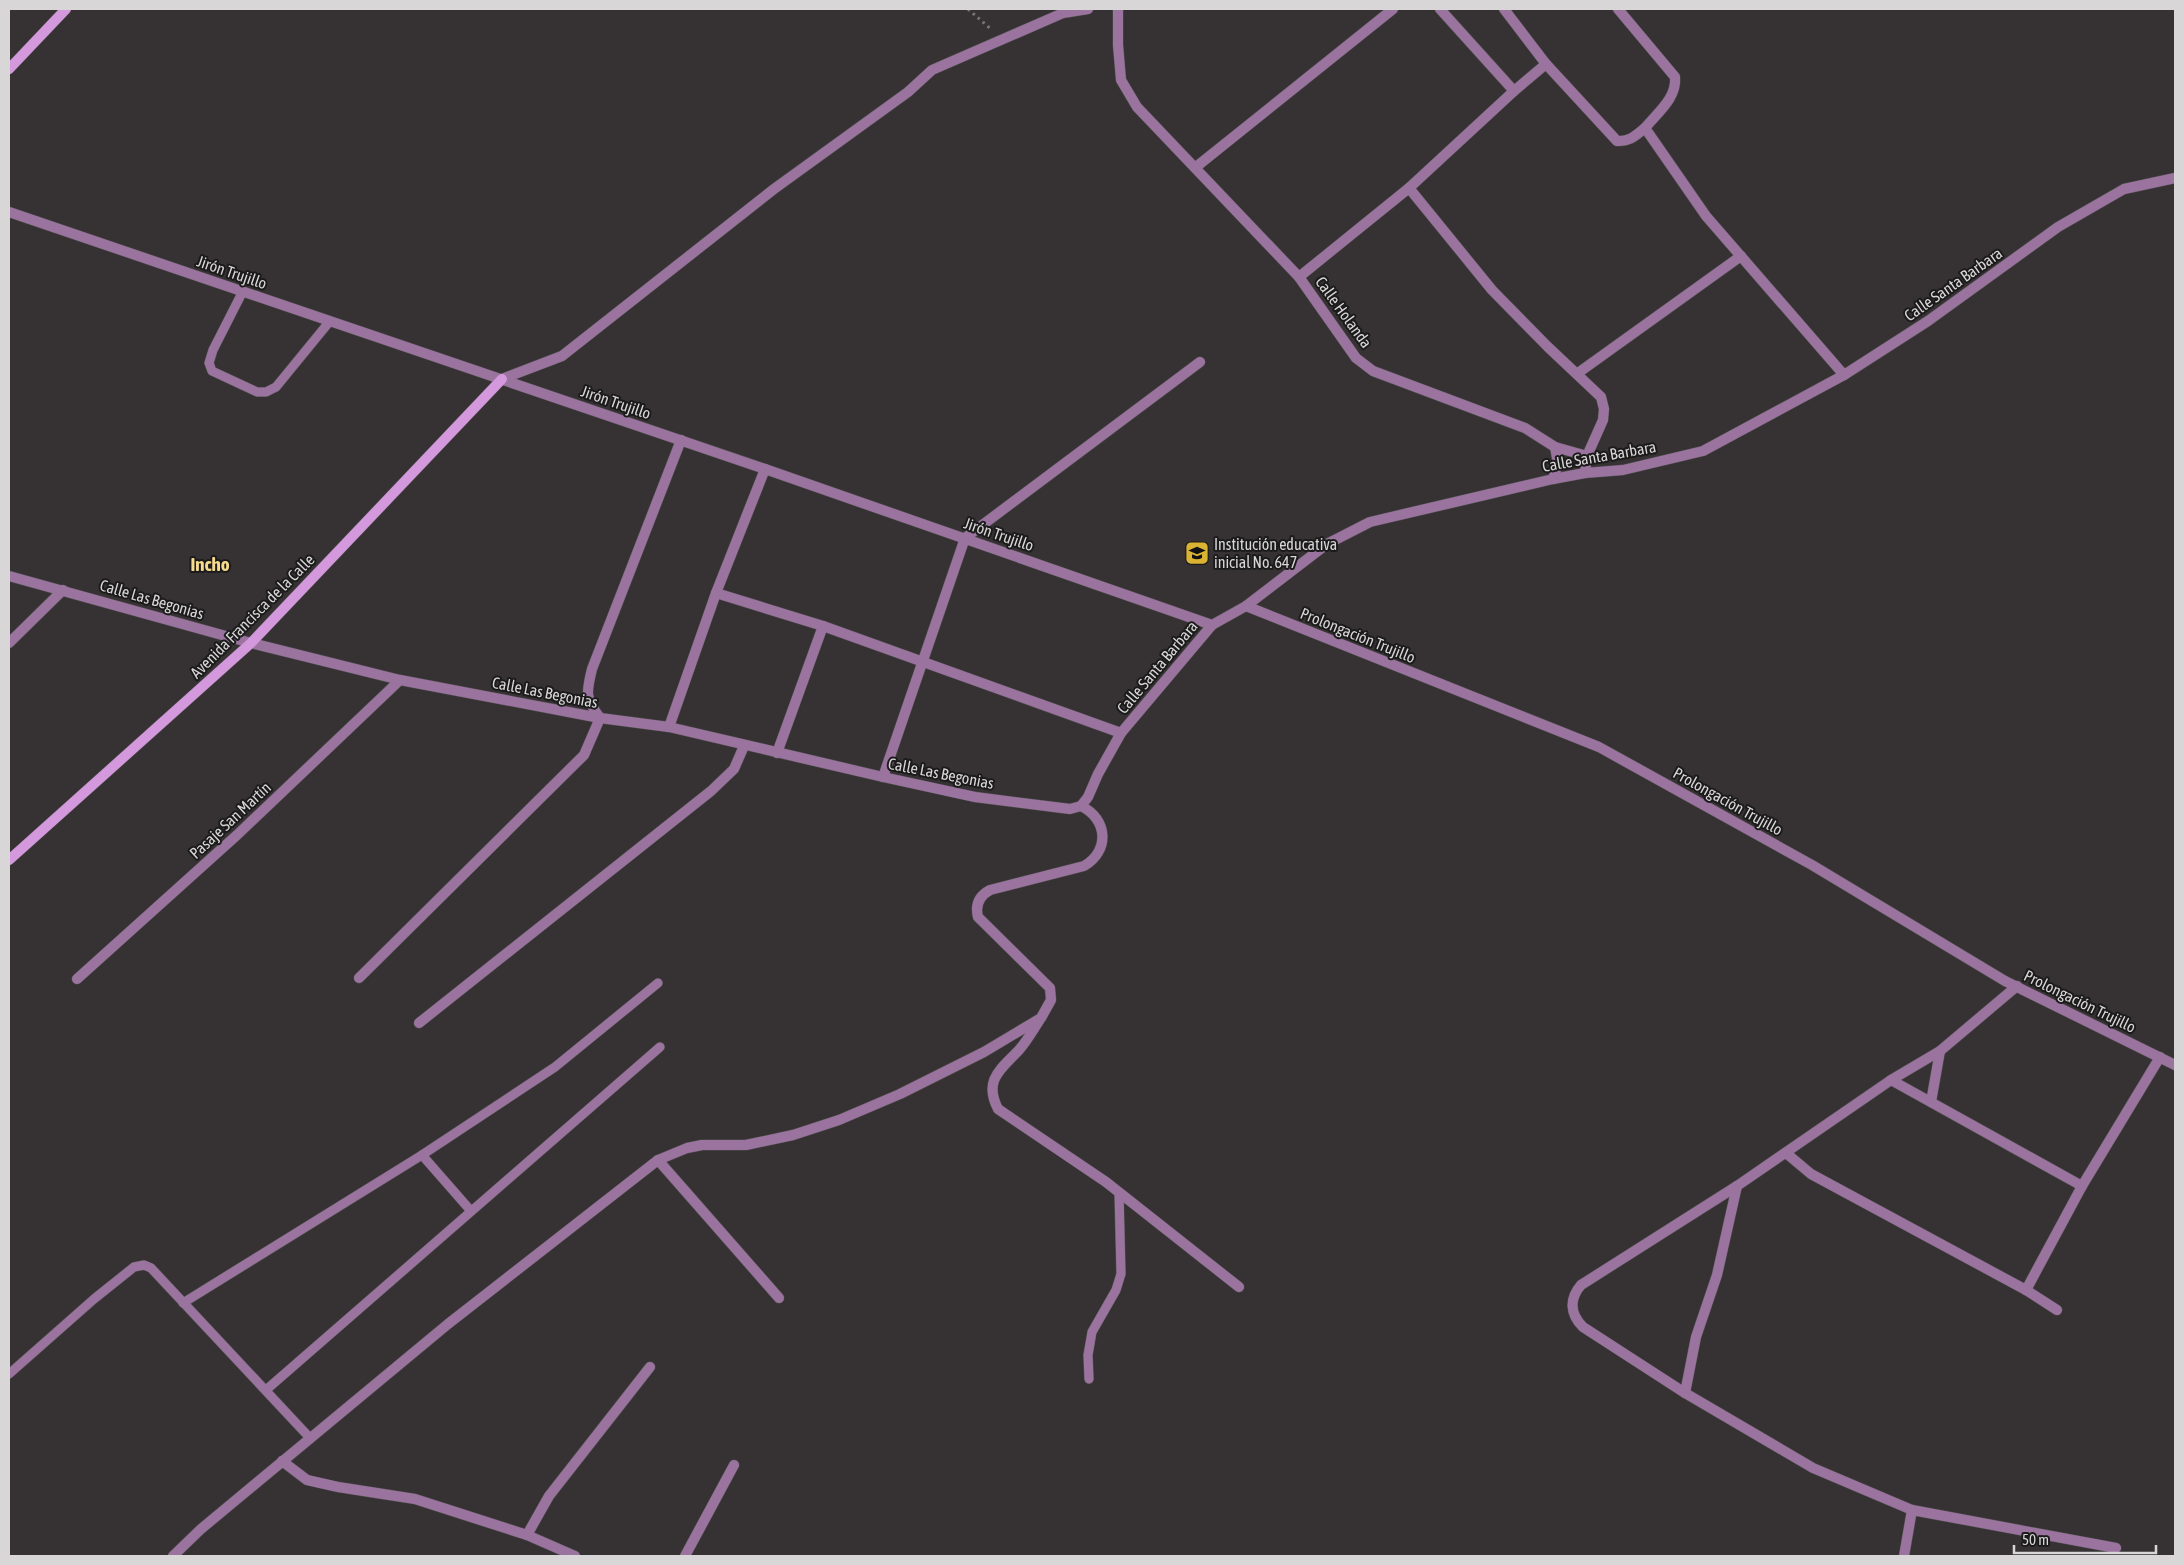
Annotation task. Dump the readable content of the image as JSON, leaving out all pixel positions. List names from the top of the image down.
{
  "streets": {
    "main road": ["Avenida Francisca de la Calle"],
    "street": [
      "Jirón Trujillo",
      "Calle Santa Barbara",
      "Calle Holanda",
      "Calle Las Begonias",
      "Prolongación Trujillo",
      "Pasaje San Martín"
    ]
  },
  "crossings": [
    ["Jirón Trujillo", "Calle Santa Barbara"],
    ["Jirón Trujillo", "Avenida Francisca de la Calle"],
    ["Calle Santa Barbara", "Calle Las Begonias"],
    ["Calle Santa Barbara", "Prolongación Trujillo"],
    ["Calle Las Begonias", "Avenida Francisca de la Calle"],
    ["Calle Las Begonias", "Pasaje San Martín"]
  ],
  "districts": ["Incho"],
  "places": {
    "school or university": ["Institución educativa inicial No. 647"]
  },
  "scale_bar": "50 m"
}
